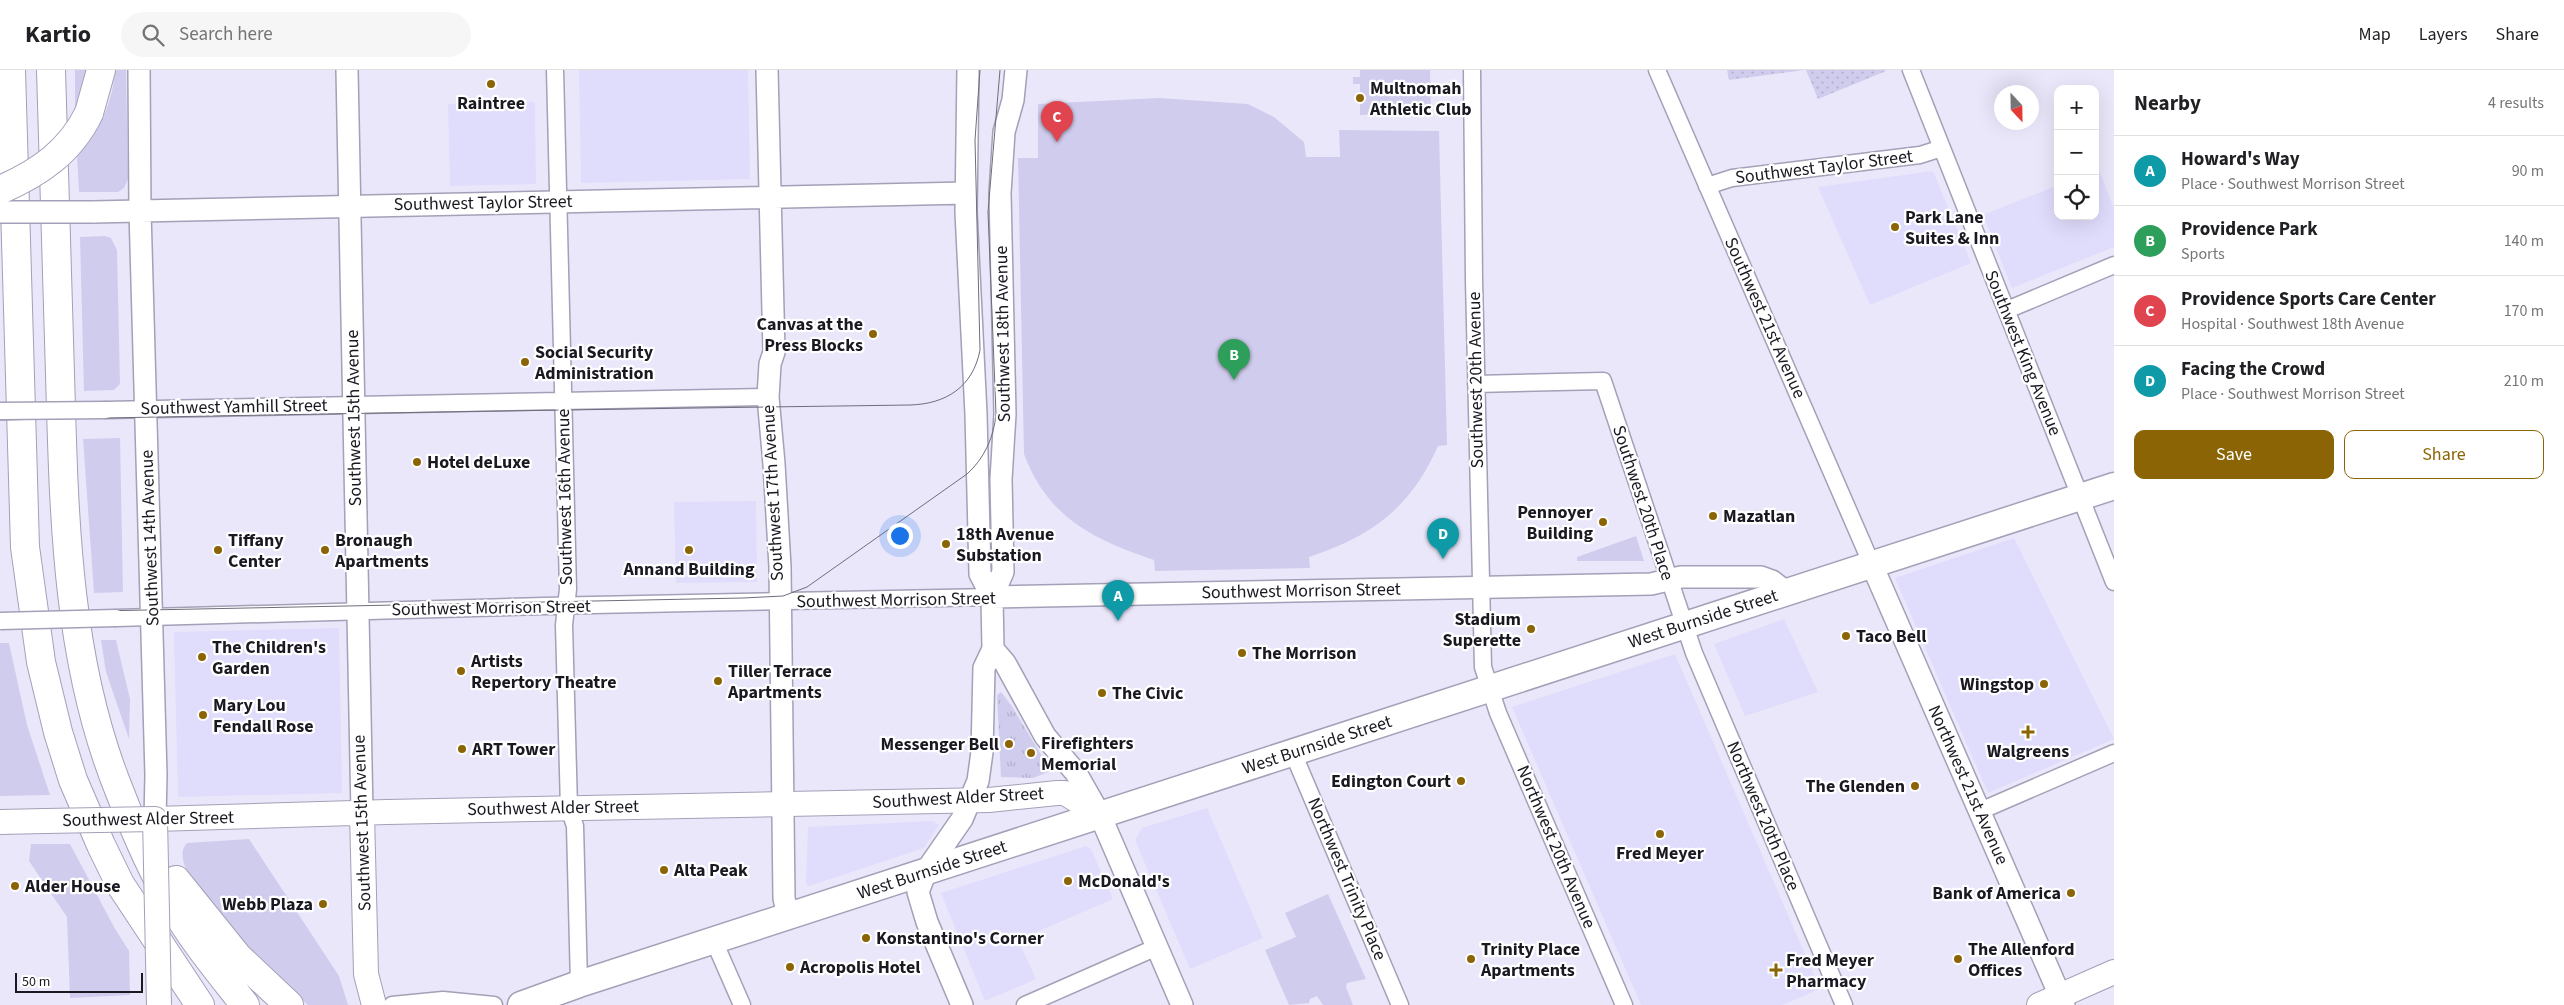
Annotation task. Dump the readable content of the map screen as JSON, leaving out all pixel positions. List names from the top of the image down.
{
  "streets": {
    "main road": [
      "Southwest 15th Avenue",
      "Southwest 14th Avenue",
      "West Burnside Street",
      "Southwest Alder Street"
    ],
    "street": [
      "Southwest Taylor Street",
      "Southwest 21st Avenue",
      "Southwest 18th Avenue",
      "Southwest King Avenue",
      "Southwest 20th Avenue",
      "Southwest Yamhill Street",
      "Southwest 17th Avenue",
      "Southwest 16th Avenue",
      "Southwest 20th Place",
      "Southwest Morrison Street",
      "Northwest 21st Avenue",
      "Northwest 20th Place",
      "Northwest 20th Avenue",
      "Northwest Trinity Place"
    ]
  },
  "crossings": [
    ["Southwest Taylor Street", "Southwest 21st Avenue"],
    ["Southwest Taylor Street", "Southwest 18th Avenue"],
    ["Southwest Taylor Street", "Southwest King Avenue"],
    ["Southwest Taylor Street", "Southwest 15th Avenue"],
    ["Southwest Taylor Street", "Southwest 17th Avenue"],
    ["Southwest Taylor Street", "Southwest 16th Avenue"],
    ["Southwest Taylor Street", "Southwest 14th Avenue"],
    ["Southwest 21st Avenue", "West Burnside Street"],
    ["Southwest 21st Avenue", "Northwest 21st Avenue"],
    ["Southwest 18th Avenue", "Southwest Morrison Street"],
    ["Southwest 18th Avenue", "West Burnside Street"],
    ["Southwest 18th Avenue", "Southwest Alder Street"],
    ["Southwest King Avenue", "West Burnside Street"],
    ["Southwest 20th Avenue", "Southwest 20th Place"],
    ["Southwest 20th Avenue", "Southwest Morrison Street"],
    ["Southwest 20th Avenue", "West Burnside Street"],
    ["Southwest 20th Avenue", "Northwest 20th Avenue"],
    ["Southwest Yamhill Street", "Southwest 15th Avenue"],
    ["Southwest Yamhill Street", "Southwest 17th Avenue"],
    ["Southwest Yamhill Street", "Southwest 16th Avenue"],
    ["Southwest Yamhill Street", "Southwest 14th Avenue"],
    ["Southwest 15th Avenue", "Southwest Morrison Street"],
    ["Southwest 15th Avenue", "Southwest Alder Street"],
    ["Southwest 17th Avenue", "Southwest Morrison Street"],
    ["Southwest 17th Avenue", "West Burnside Street"],
    ["Southwest 17th Avenue", "Southwest Alder Street"],
    ["Southwest 16th Avenue", "Southwest Morrison Street"],
    ["Southwest 16th Avenue", "West Burnside Street"],
    ["Southwest 16th Avenue", "Southwest Alder Street"],
    ["Southwest 20th Place", "Southwest Morrison Street"],
    ["Southwest 20th Place", "West Burnside Street"],
    ["Southwest 20th Place", "Northwest 20th Place"],
    ["Southwest 14th Avenue", "Southwest Morrison Street"],
    ["Southwest 14th Avenue", "Southwest Alder Street"],
    ["Southwest Morrison Street", "West Burnside Street"],
    ["West Burnside Street", "Northwest 21st Avenue"],
    ["West Burnside Street", "Southwest Alder Street"],
    ["West Burnside Street", "Northwest 20th Place"],
    ["West Burnside Street", "Northwest 20th Avenue"],
    ["West Burnside Street", "Northwest Trinity Place"]
  ],
  "places": {
    "other": [
      "Raintree",
      "Multnomah Athletic Club",
      "Park Lane Suites & Inn",
      "Canvas at the Press Blocks",
      "Social Security Administration",
      "Hotel deLuxe",
      "Mazatlan",
      "Pennoyer Building",
      "18th Avenue Substation",
      "Tiffany Center",
      "Bronaugh Apartments",
      "Annand Building",
      "Stadium Superette",
      "Taco Bell",
      "The Morrison",
      "The Children's Garden",
      "Artists Repertory Theatre",
      "Tiller Terrace Apartments",
      "Wingstop",
      "The Civic",
      "Mary Lou Fendall Rose",
      "Messenger Bell",
      "ART Tower",
      "Firefighters Memorial",
      "Edington Court",
      "The Glenden",
      "Fred Meyer",
      "Alta Peak",
      "McDonald's",
      "Alder House",
      "Bank of America",
      "Webb Plaza",
      "Konstantino's Corner",
      "Trinity Place Apartments",
      "The Allenford Offices",
      "Acropolis Hotel"
    ],
    "health": ["Walgreens", "Fred Meyer Pharmacy"]
  },
  "scale_bar": "50 m",
  "north": "bottom",
  "page": {
    "header": "Kartio",
    "search": "Search here",
    "nav": ["Map", "Layers", "Share"],
    "heading": ["Nearby", "4 results"],
    "map_buttons": ["+", "−"],
    "pins": [
      "C",
      "B",
      "D",
      "A"
    ],
    "list": [
      {
        "mark": "A",
        "name": "Howard's Way",
        "note": "Place · Southwest Morrison Street",
        "value": "90 m"
      },
      {
        "mark": "B",
        "name": "Providence Park",
        "note": "Sports",
        "value": "140 m"
      },
      {
        "mark": "C",
        "name": "Providence Sports Care Center",
        "note": "Hospital · Southwest 18th Avenue",
        "value": "170 m"
      },
      {
        "mark": "D",
        "name": "Facing the Crowd",
        "note": "Place · Southwest Morrison Street",
        "value": "210 m"
      }
    ],
    "buttons": ["Save", "Share"],
    "scale": "50 m"
  }
}
